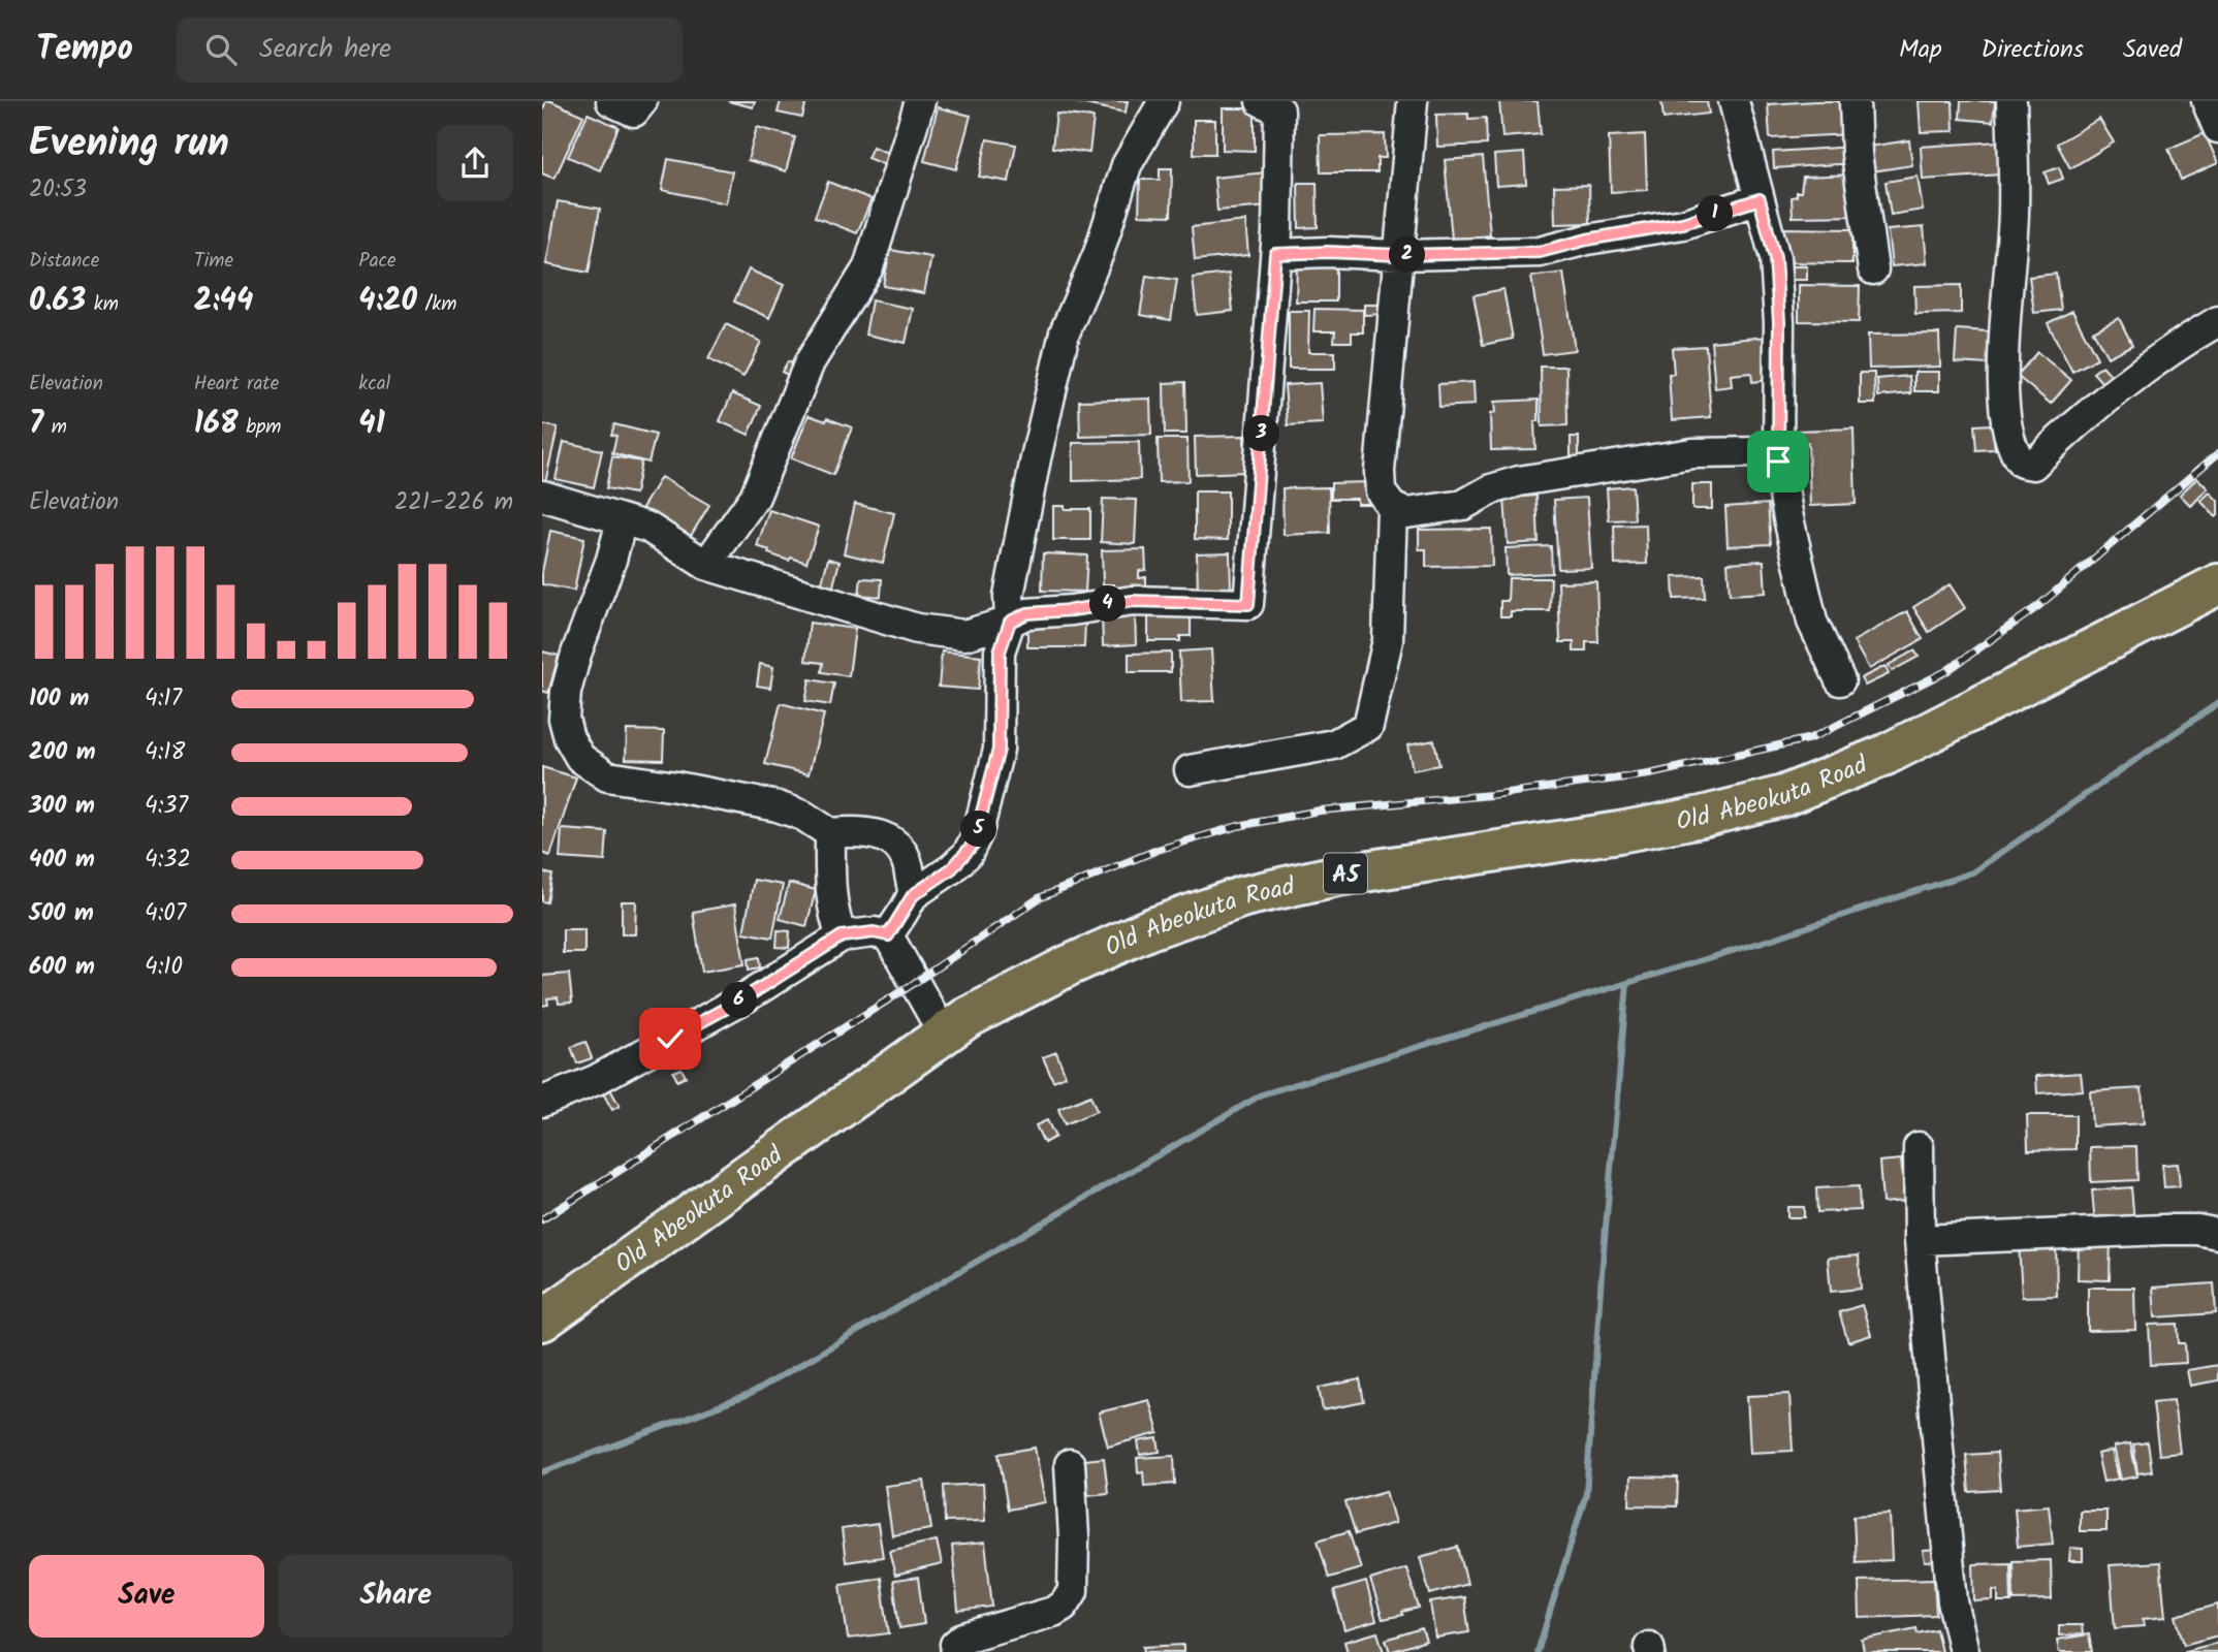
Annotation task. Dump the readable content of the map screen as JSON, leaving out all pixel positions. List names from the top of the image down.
{
  "streets": {
    "highway": ["Old Abeokuta Road", "A5"]
  },
  "page": {
    "header": "Tempo",
    "search": "Search here",
    "nav": ["Map", "Directions", "Saved"],
    "heading": ["Evening run", "20:53"],
    "pins": [
      "1",
      "2",
      "3",
      "4",
      "5",
      "6"
    ],
    "stats": [
      ["Distance", "0.63 km"],
      ["Time", "2:44"],
      ["Pace", "4:20 /km"],
      ["Elevation", "7 m"],
      ["Heart rate", "168 bpm"],
      ["kcal", "41"]
    ],
    "chart": ["Elevation", "221–226 m"],
    "list": [
      {
        "name": "100 m",
        "note": "4:17"
      },
      {
        "name": "200 m",
        "note": "4:18"
      },
      {
        "name": "300 m",
        "note": "4:37"
      },
      {
        "name": "400 m",
        "note": "4:32"
      },
      {
        "name": "500 m",
        "note": "4:07"
      },
      {
        "name": "600 m",
        "note": "4:10"
      }
    ],
    "buttons": ["Save", "Share"]
  }
}
